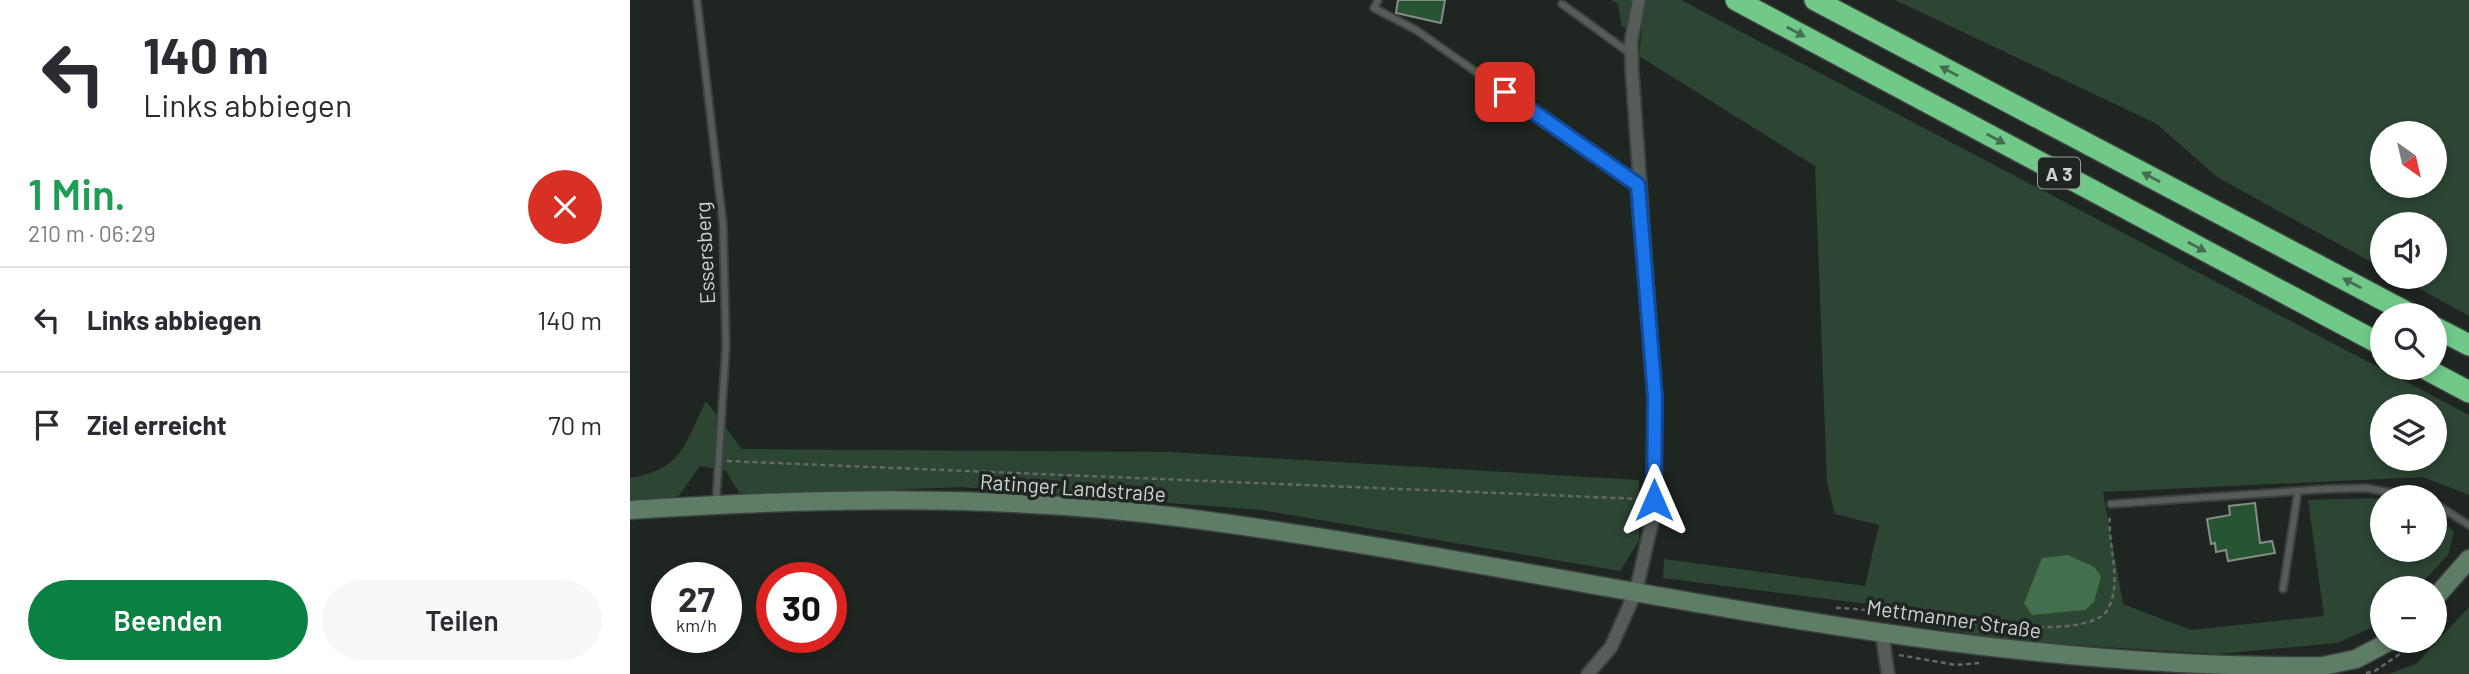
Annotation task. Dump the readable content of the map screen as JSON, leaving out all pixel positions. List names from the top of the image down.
{
  "streets": {
    "highway": ["A 3"],
    "main road": ["Ratinger Landstraße", "Mettmanner Straße"],
    "lane": ["Essersberg"]
  },
  "crossings": [
    ["Essersberg", "Ratinger Landstraße"],
    ["Ratinger Landstraße", "Mettmanner Straße"]
  ],
  "north": "bottom right",
  "page": {
    "turn": ["140 m", "Links abbiegen"],
    "map_buttons": ["+", "−"],
    "heading": ["1 Min.", "210 m · 06:29"],
    "list": [
      {
        "name": "Links abbiegen",
        "value": "140 m"
      },
      {
        "name": "Ziel erreicht",
        "value": "70 m"
      }
    ],
    "speed": "27 km/h",
    "limit": "30",
    "buttons": ["Beenden", "Teilen"]
  }
}
